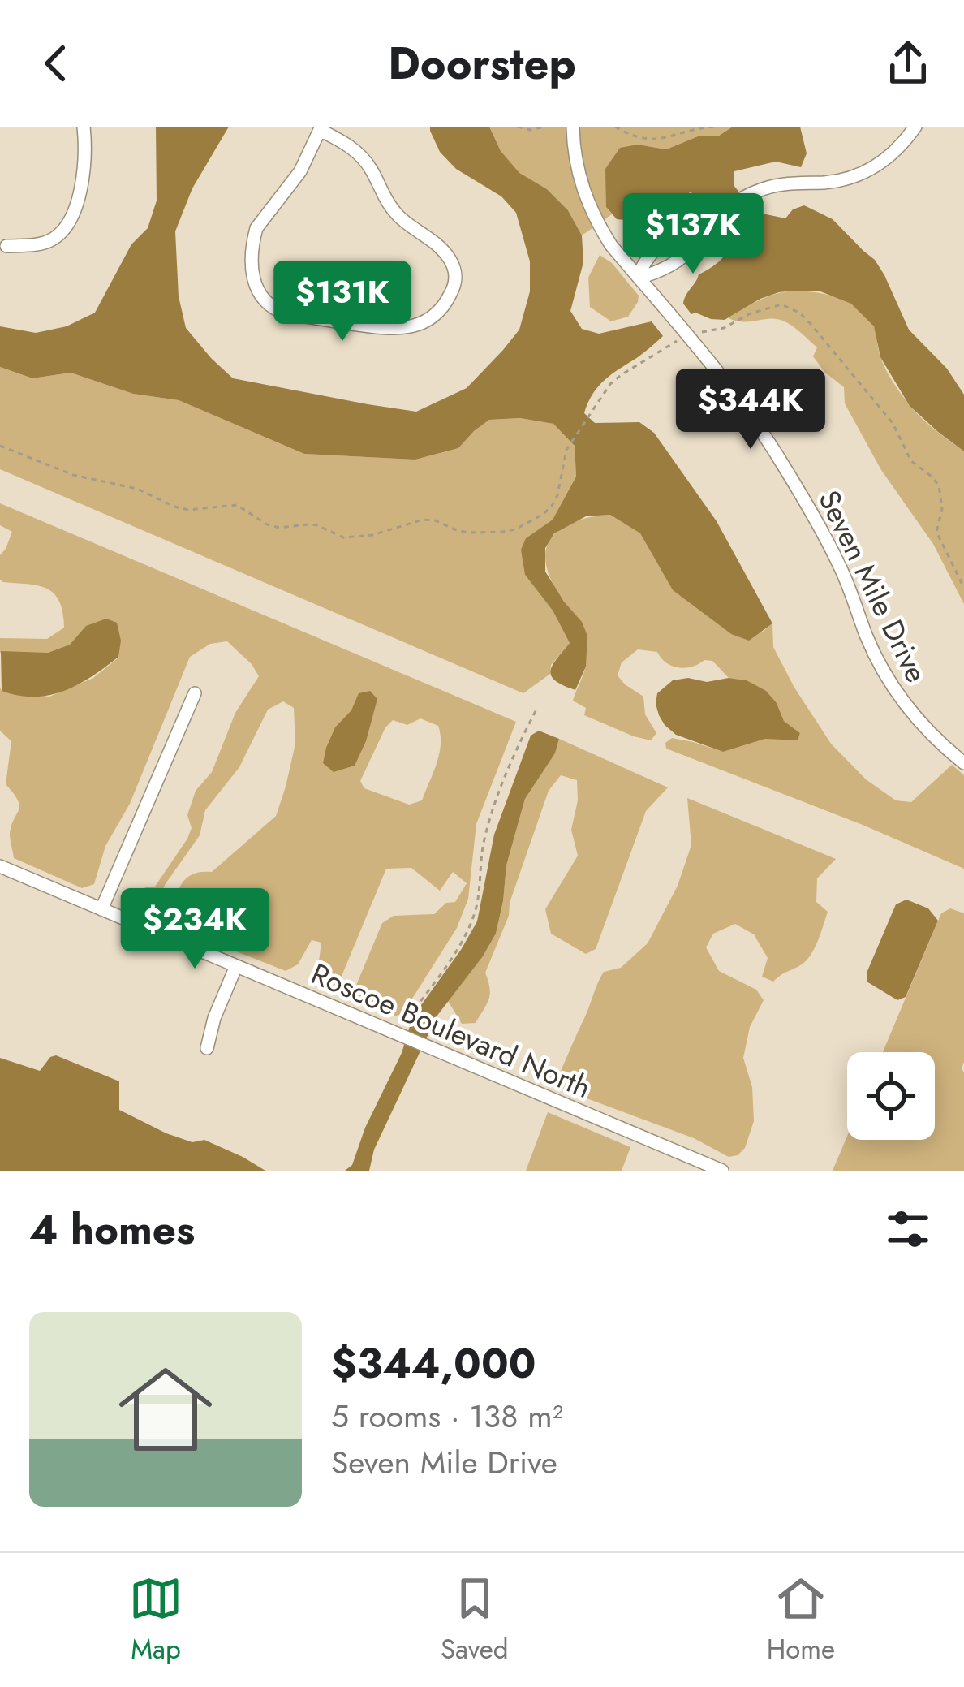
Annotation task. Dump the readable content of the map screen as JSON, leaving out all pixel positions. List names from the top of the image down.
{
  "streets": {
    "street": ["Seven Mile Drive", "Roscoe Boulevard North"]
  },
  "page": {
    "header": "Doorstep",
    "price": [
      "$137K",
      "$131K",
      "$344K",
      "$234K"
    ],
    "heading": "4 homes",
    "list": [
      {
        "name": "$344,000",
        "note": "5 rooms · 138 m² · Seven Mile Drive"
      }
    ],
    "tabs": ["Map", "Saved", "Home"]
  }
}
